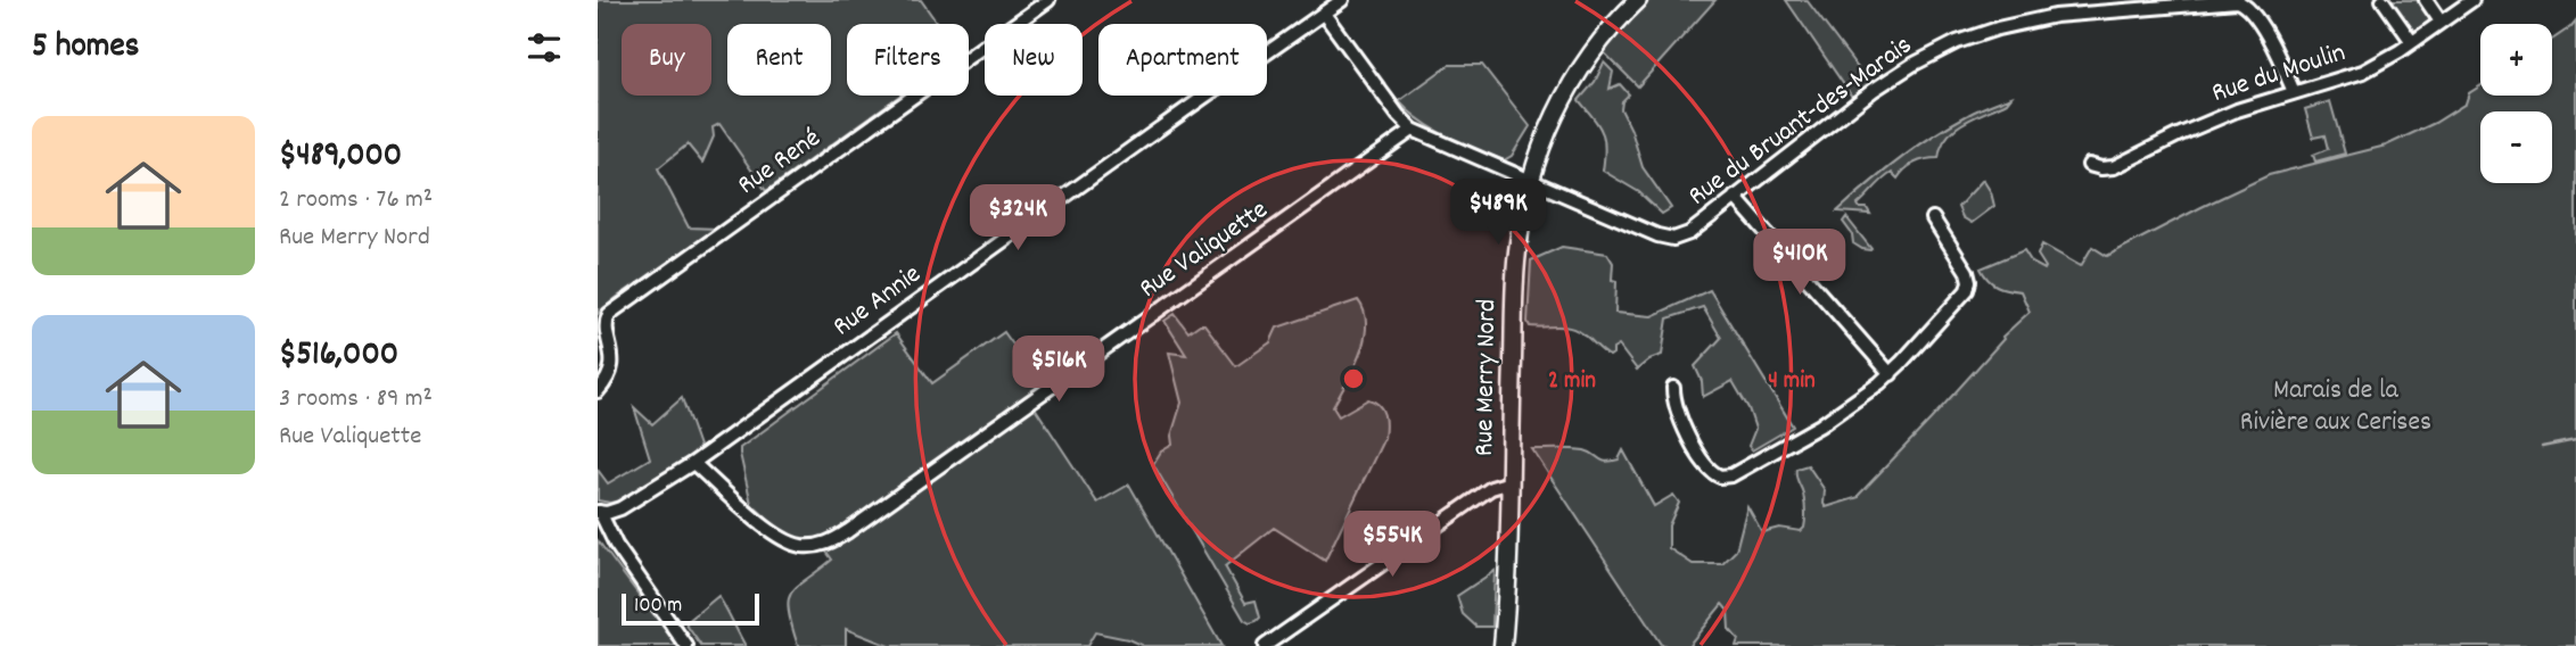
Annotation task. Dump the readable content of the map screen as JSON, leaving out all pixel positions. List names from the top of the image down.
{
  "streets": {
    "main road": ["Rue Merry Nord"],
    "street": [
      "Rue du Moulin",
      "Rue du Bruant-des-Marais",
      "Rue René",
      "Rue Valiquette",
      "Rue Annie"
    ]
  },
  "crossings": [
    ["Rue du Moulin", "Rue du Bruant-des-Marais"],
    ["Rue du Bruant-des-Marais", "Rue Merry Nord"],
    ["Rue Valiquette", "Rue Annie"]
  ],
  "parks": ["Marais de la Rivière aux Cerises"],
  "scale_bar": "100 m",
  "page": {
    "heading": "5 homes",
    "map_buttons": ["+", "−"],
    "chip": [
      "Buy",
      "Rent",
      "Filters",
      "New",
      "Apartment"
    ],
    "list": [
      {
        "name": "$489,000",
        "note": "2 rooms · 76 m² · Rue Merry Nord"
      },
      {
        "name": "$516,000",
        "note": "3 rooms · 89 m² · Rue Valiquette"
      }
    ],
    "price": [
      "$489K",
      "$324K",
      "$410K",
      "$516K",
      "$554K"
    ],
    "scale": "100 m"
  },
  "rings": ["2 min", "4 min"]
}
